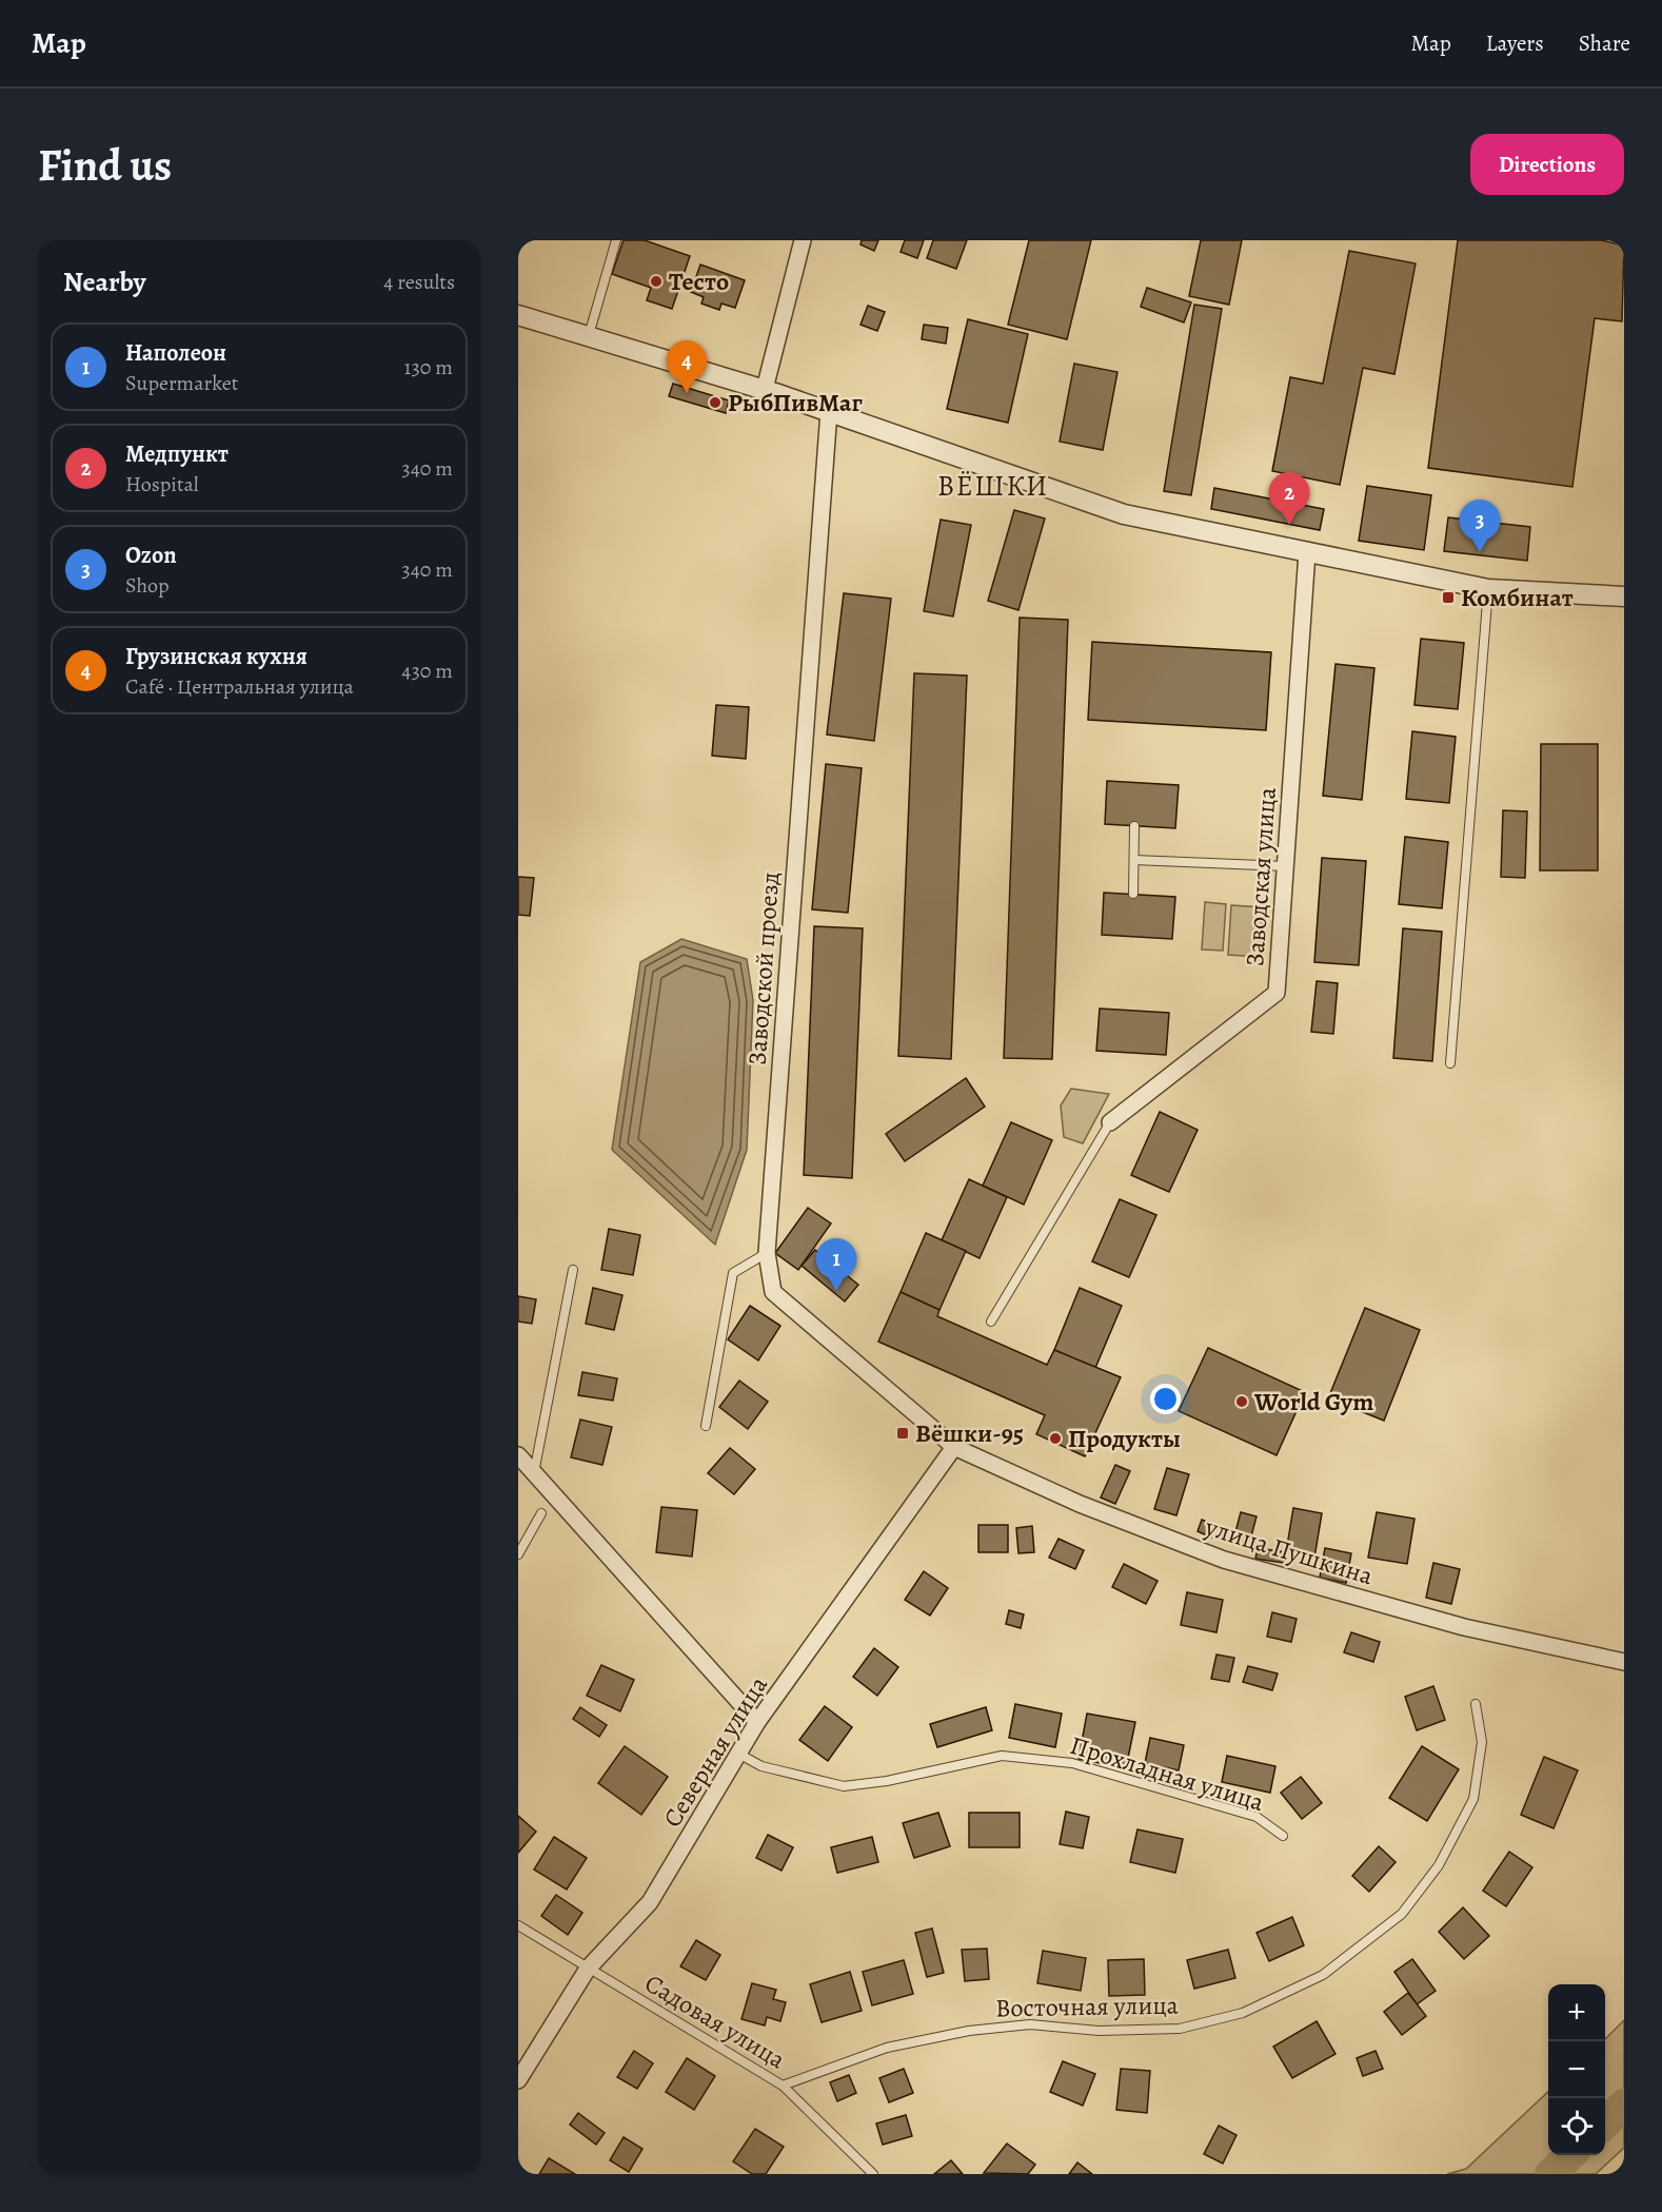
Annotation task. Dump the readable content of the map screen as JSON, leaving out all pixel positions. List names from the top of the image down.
{
  "streets": {
    "street": [
      "Заводская улица",
      "Заводской проезд",
      "улица Пушкина",
      "Северная улица"
    ],
    "lane": ["Прохладная улица", "Восточная улица", "Садовая улица"]
  },
  "crossings": [
    ["Заводской проезд", "улица Пушкина"],
    ["Заводской проезд", "Северная улица"],
    ["улица Пушкина", "Северная улица"],
    ["Северная улица", "Прохладная улица"],
    ["Северная улица", "Садовая улица"],
    ["Восточная улица", "Садовая улица"]
  ],
  "districts": ["ВЁШКИ"],
  "places": {
    "other": [
      "Тесто",
      "РыбПивМаг",
      "World Gym",
      "Продукты"
    ],
    "transit": ["Комбинат", "Вёшки-95"]
  },
  "page": {
    "header": "Map",
    "nav": ["Map", "Layers", "Share"],
    "buttons": "Directions",
    "title": "Find us",
    "heading": ["Nearby", "4 results"],
    "list": [
      {
        "mark": "1",
        "name": "Наполеон",
        "note": "Supermarket",
        "value": "130 m"
      },
      {
        "mark": "2",
        "name": "Медпункт",
        "note": "Hospital",
        "value": "340 m"
      },
      {
        "mark": "3",
        "name": "Ozon",
        "note": "Shop",
        "value": "340 m"
      },
      {
        "mark": "4",
        "name": "Грузинская кухня",
        "note": "Café · Центральная улица",
        "value": "430 m"
      }
    ],
    "pins": [
      "4",
      "2",
      "3",
      "1"
    ],
    "map_buttons": ["+", "−"]
  }
}
